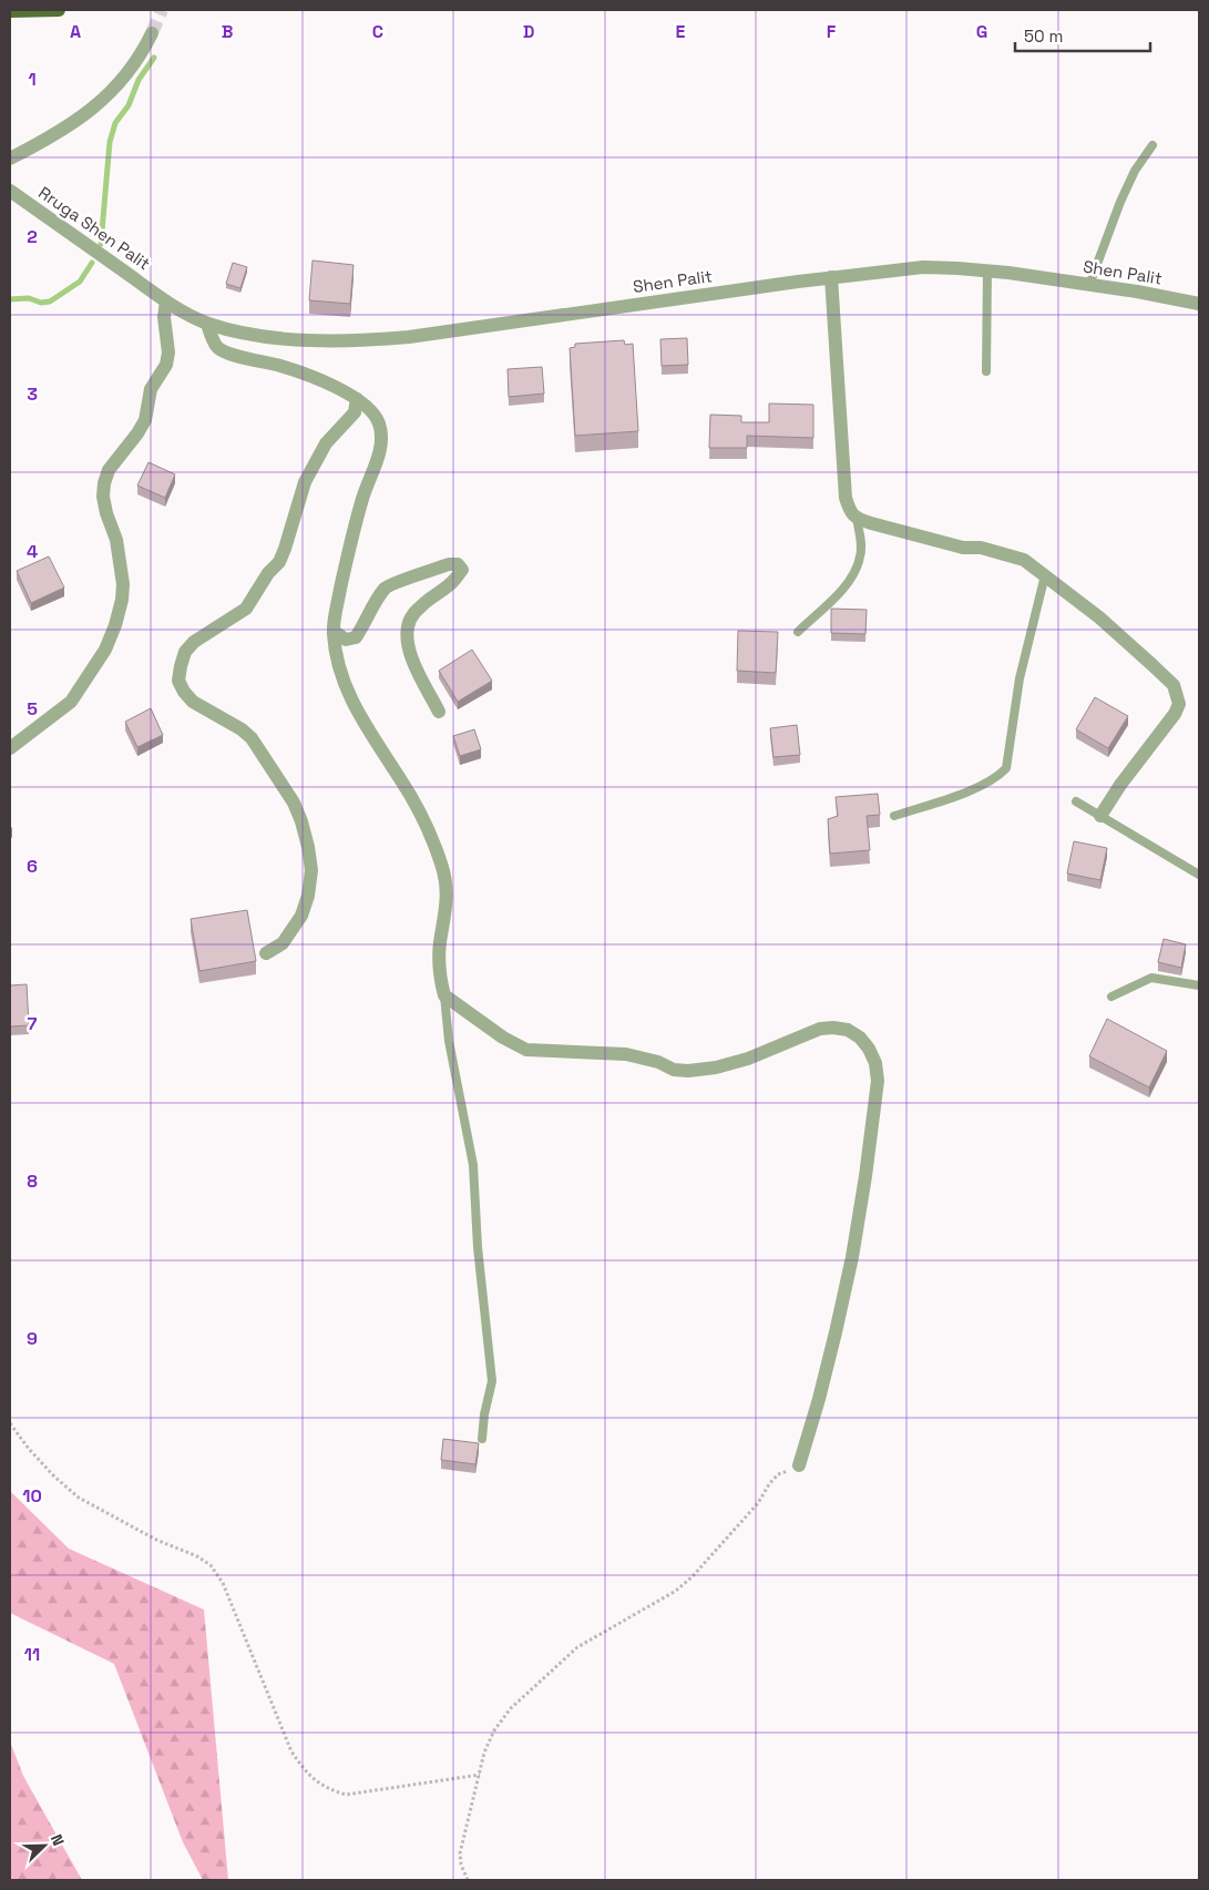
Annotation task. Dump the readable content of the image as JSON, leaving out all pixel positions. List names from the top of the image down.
{
  "streets": {
    "street": ["Rruga Shen Palit", "Shen Palit"]
  },
  "crossings": [
    ["Rruga Shen Palit", "Shen Palit"]
  ],
  "scale_bar": "50 m",
  "north": "top right",
  "grid": {
    "columns": [
      "A",
      "B",
      "C",
      "D",
      "E",
      "F",
      "G"
    ],
    "rows": [
      "1",
      "2",
      "3",
      "4",
      "5",
      "6",
      "7",
      "8",
      "9",
      "10",
      "11"
    ]
  }
}
